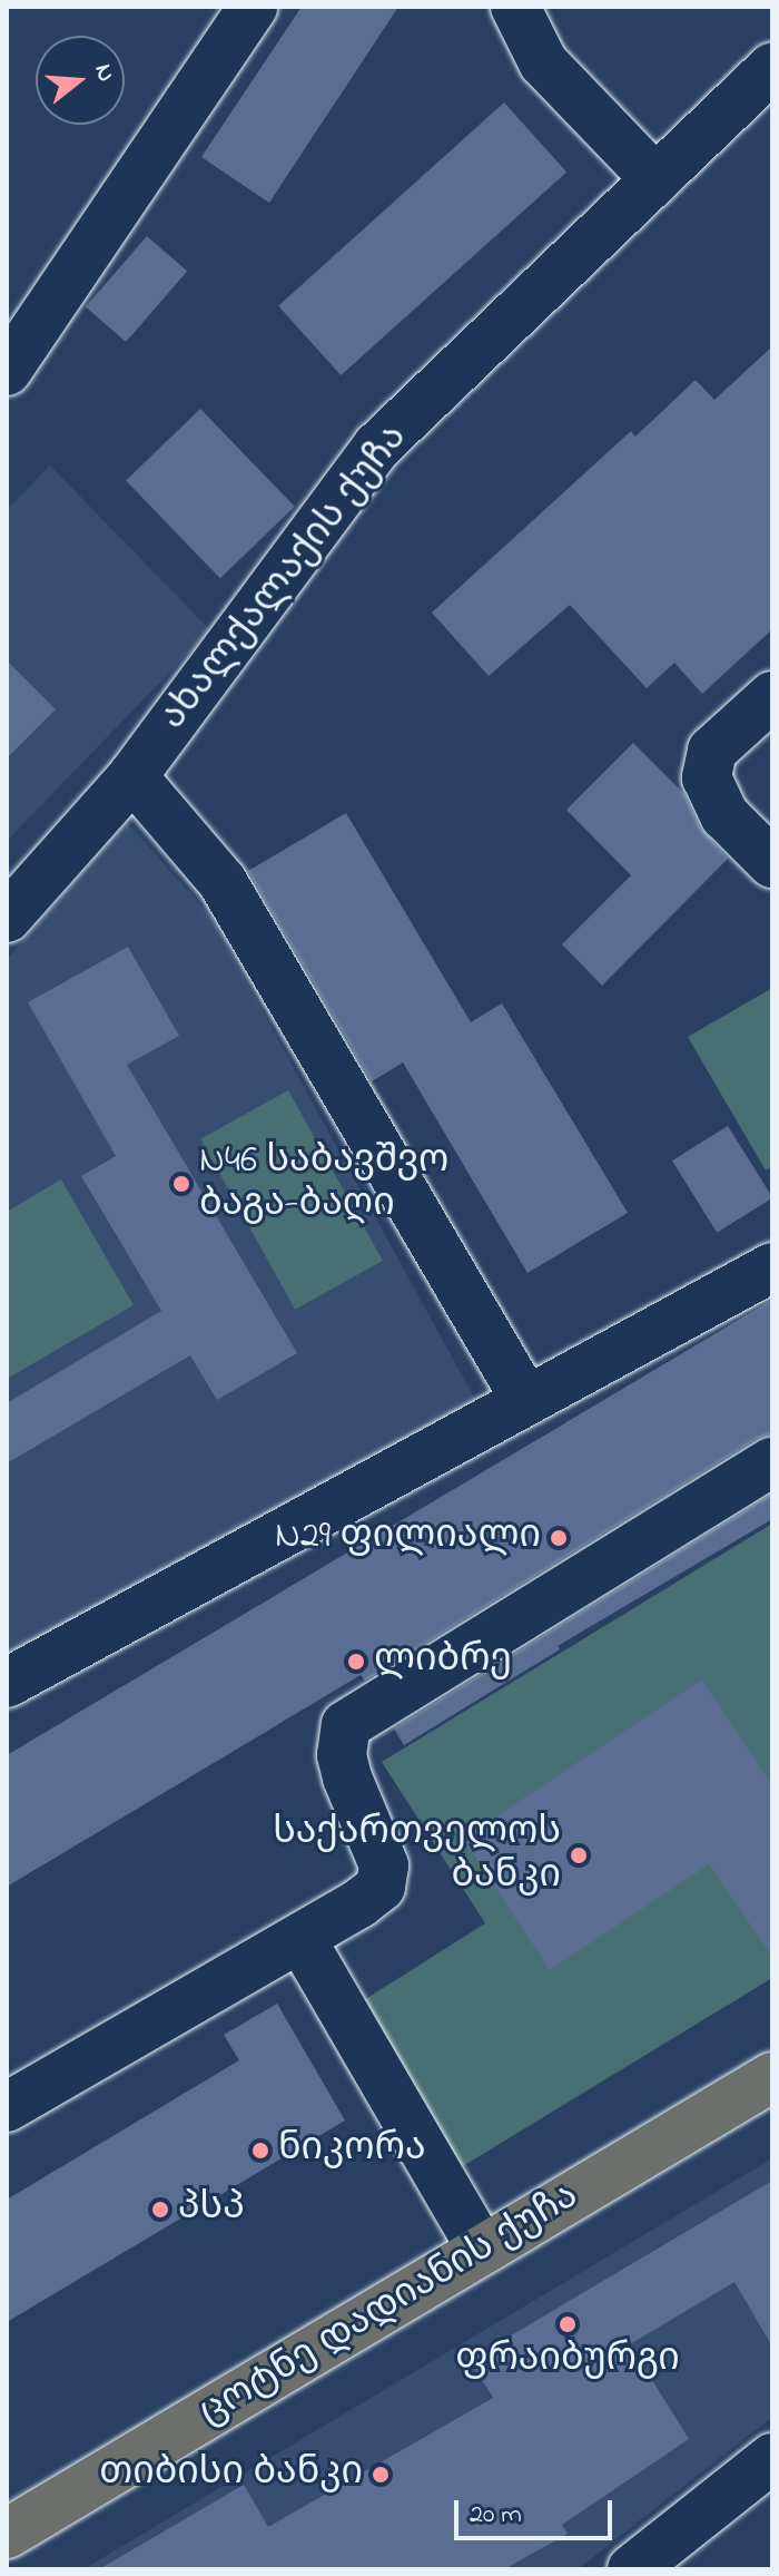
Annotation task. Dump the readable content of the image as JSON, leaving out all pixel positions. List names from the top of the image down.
{
  "streets": {
    "main road": ["ცოტნე დადიანის ქუჩა"],
    "street": ["ახალქალაქის ქუჩა"]
  },
  "places": [
    "N46 საბავშვო ბაგა-ბაღი",
    "N29 ფილიალი",
    "ლიბრე",
    "საქართველოს ბანკი",
    "ნიკორა",
    "პსპ",
    "ფრაიბურგი",
    "თიბისი ბანკი"
  ],
  "scale_bar": "20 m",
  "north": "right"
}
